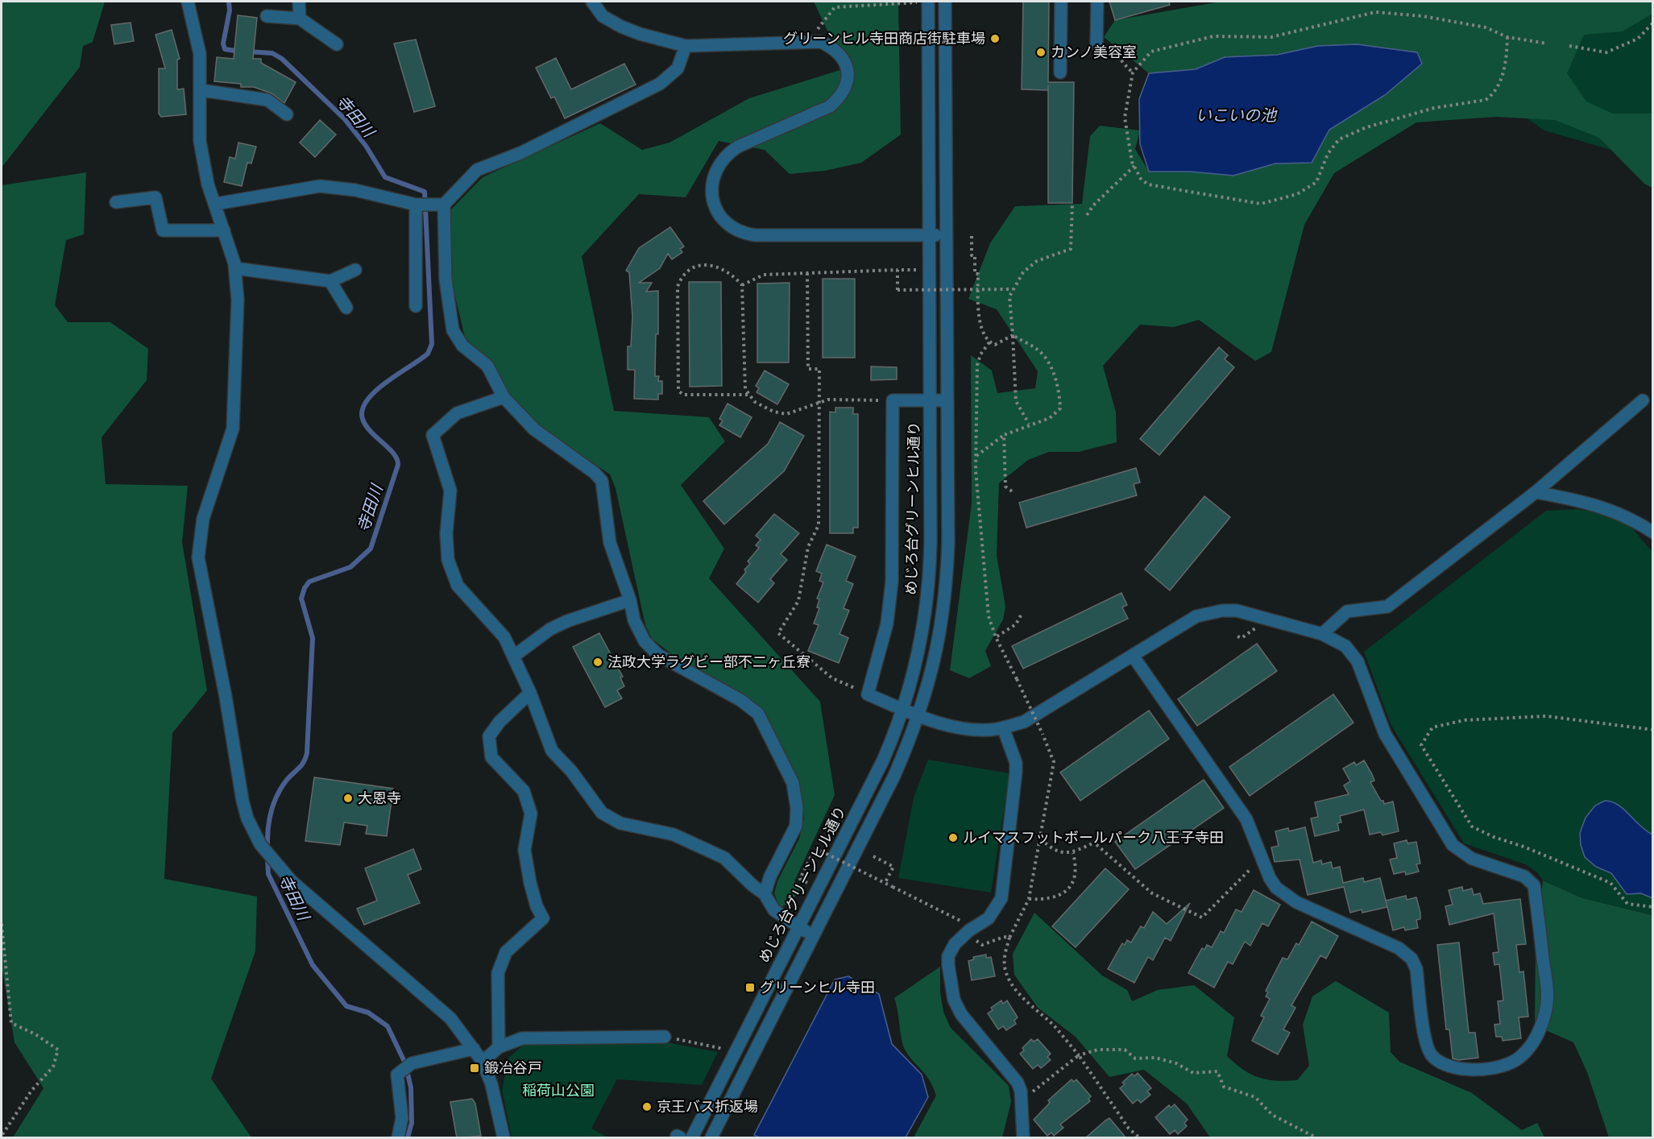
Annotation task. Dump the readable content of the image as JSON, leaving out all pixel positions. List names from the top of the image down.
{
  "streets": {
    "street": ["めじろ台グリーンヒル通り"]
  },
  "water": ["いこいの池", "寺田川"],
  "parks": ["稲荷山公園"],
  "places": {
    "other": [
      "グリーンヒル寺田商店街駐車場",
      "カンノ美容室",
      "法政大学ラグビー部不二ヶ丘寮",
      "大恩寺",
      "ルイマスフットボールパーク八王子寺田",
      "京王バス折返場"
    ],
    "transit": ["グリーンヒル寺田", "鍛冶谷戸"]
  }
}
